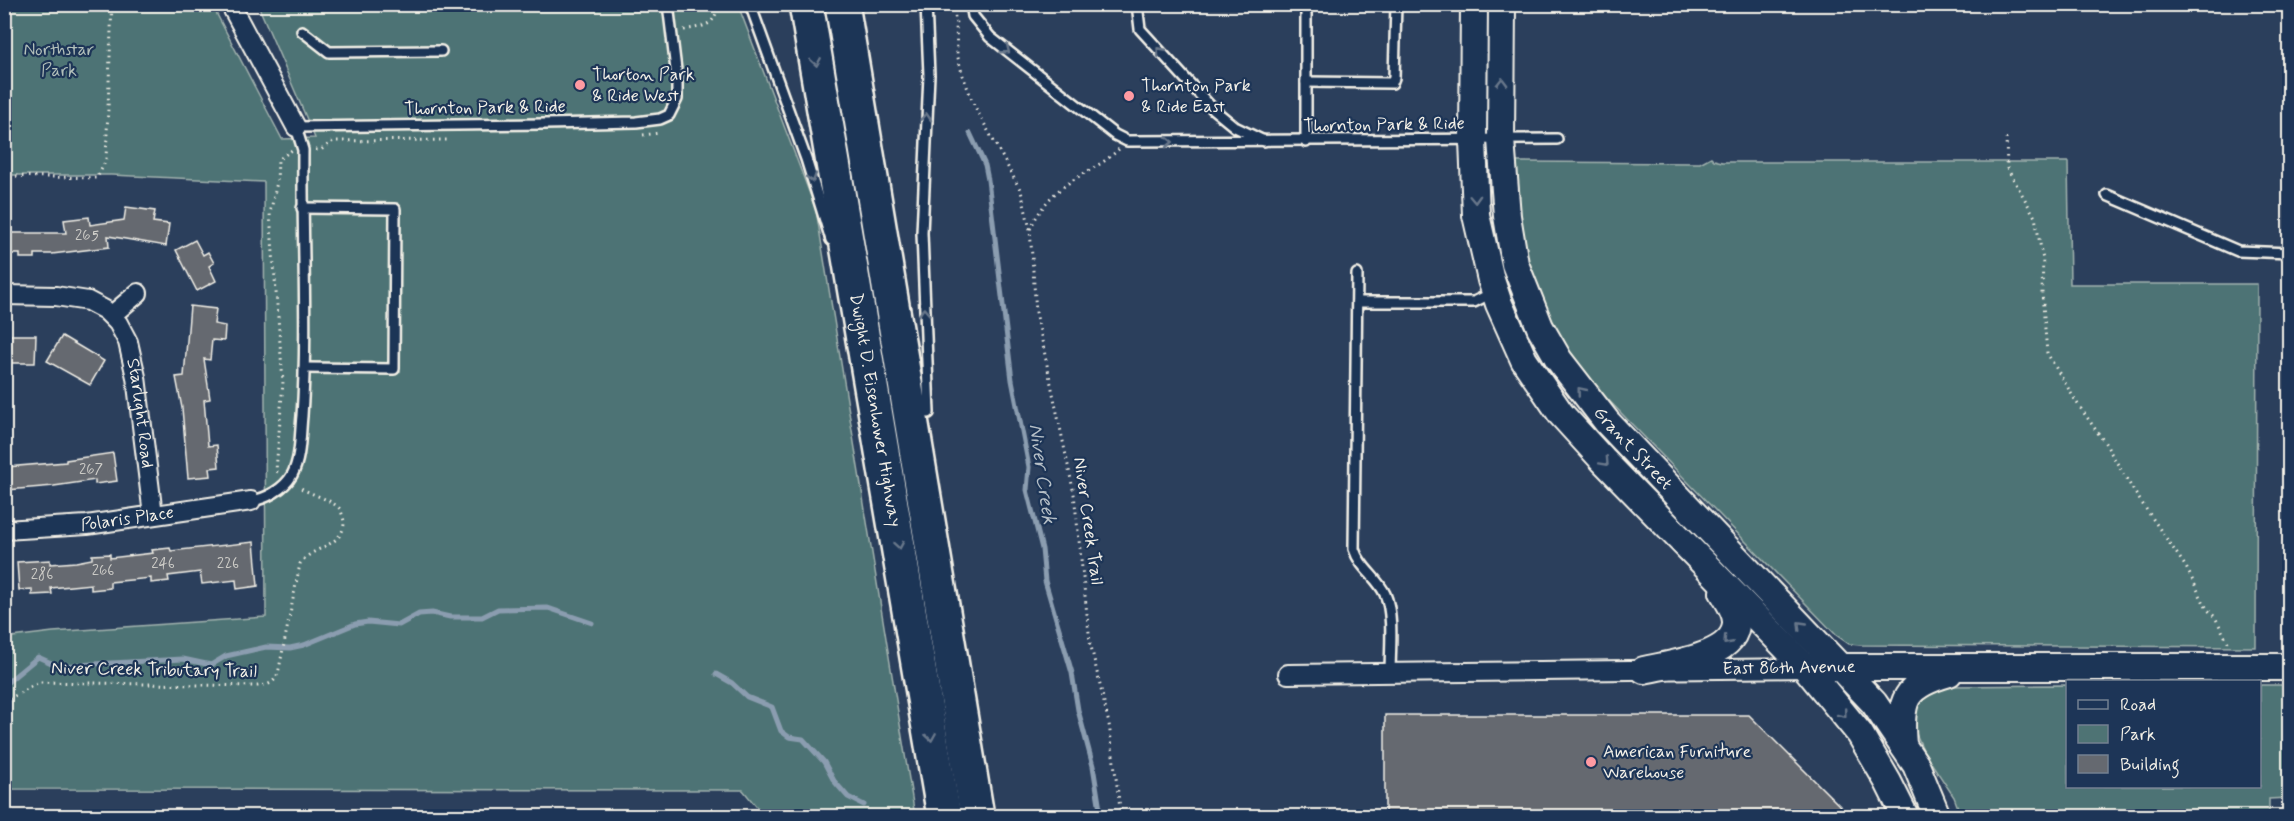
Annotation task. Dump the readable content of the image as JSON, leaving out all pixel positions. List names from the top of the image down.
{
  "streets": {
    "highway": ["Dwight D. Eisenhower Highway"],
    "street": [
      "Starlight Road",
      "Grant Street",
      "Polaris Place",
      "East 86th Avenue"
    ],
    "lane": ["Thornton Park & Ride"],
    "path": ["Niver Creek Trail", "Niver Creek Tributary Trail"]
  },
  "crossings": [
    ["Thornton Park & Ride", "Grant Street"],
    ["Starlight Road", "Polaris Place"],
    ["Grant Street", "East 86th Avenue"]
  ],
  "water": ["Niver Creek"],
  "parks": ["Northstar Park"],
  "places": ["Thorton Park & Ride West", "Thornton Park & Ride East", "American Furniture Warehouse"],
  "house_numbers": [
    "265",
    "267",
    "246",
    "226",
    "266",
    "286"
  ],
  "legend": ["Road", "Park", "Building"]
}
